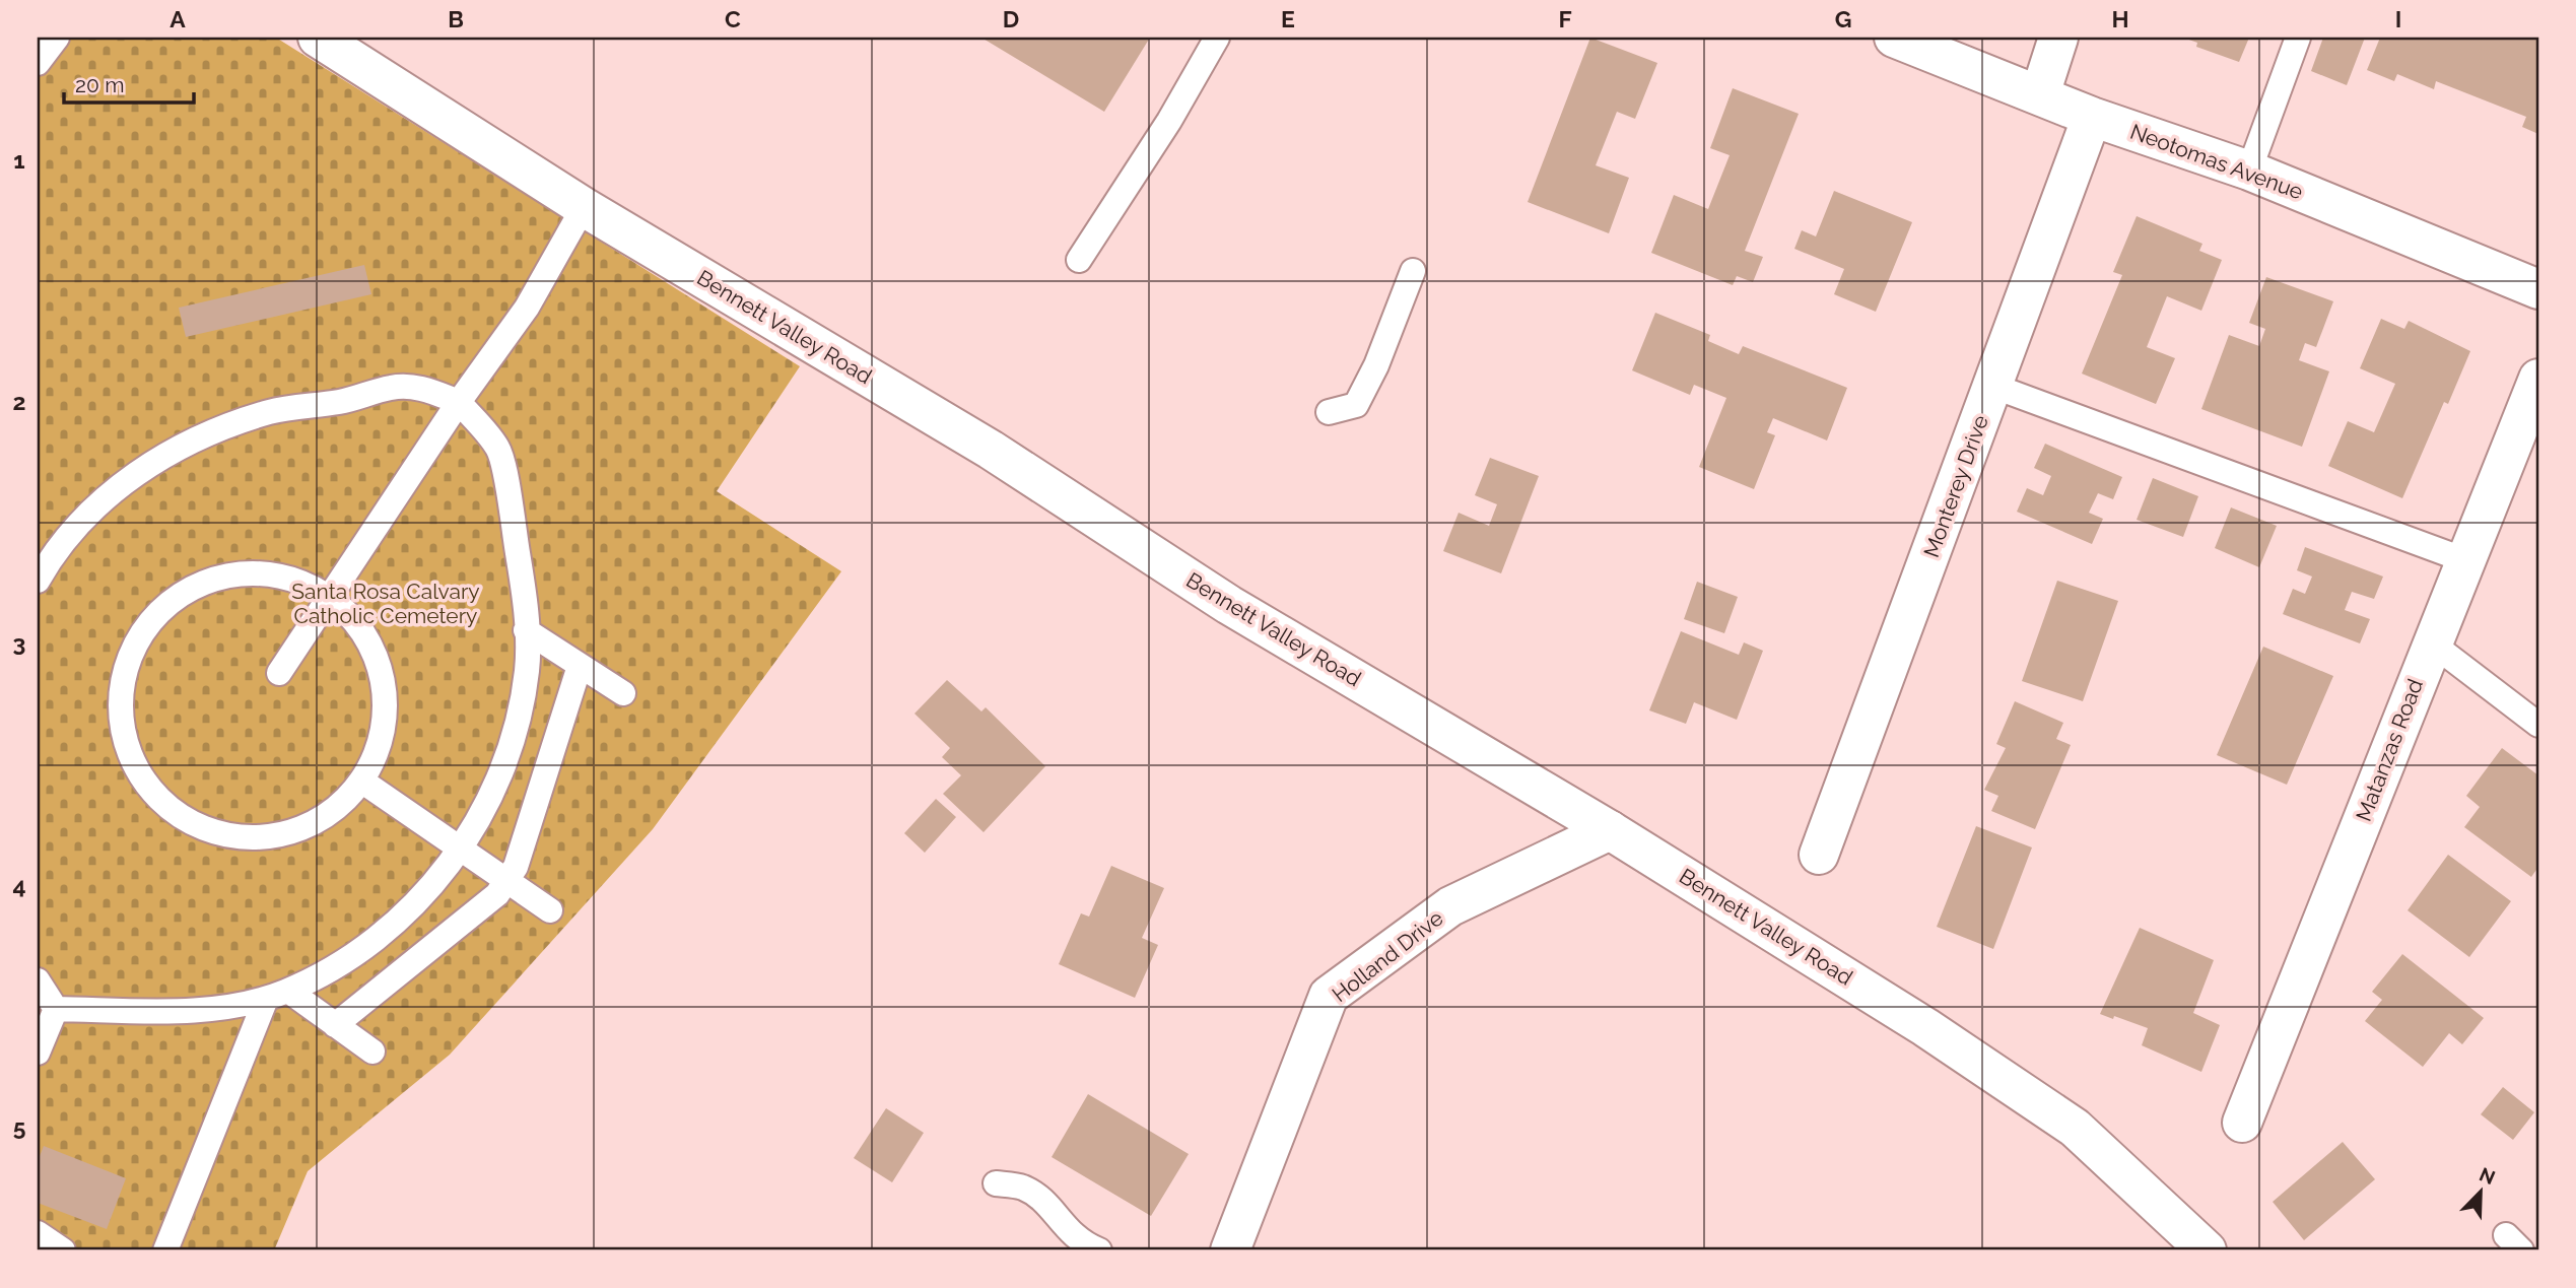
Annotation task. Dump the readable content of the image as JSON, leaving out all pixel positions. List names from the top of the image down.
{
  "streets": {
    "street": [
      "Neotomas Avenue",
      "Bennett Valley Road",
      "Monterey Drive",
      "Matanzas Road",
      "Holland Drive"
    ]
  },
  "crossings": [
    ["Neotomas Avenue", "Monterey Drive"],
    ["Bennett Valley Road", "Holland Drive"]
  ],
  "parks": ["Santa Rosa Calvary Catholic Cemetery"],
  "scale_bar": "20 m",
  "north": "top right",
  "grid": {
    "columns": [
      "A",
      "B",
      "C",
      "D",
      "E",
      "F",
      "G",
      "H",
      "I"
    ],
    "rows": [
      "1",
      "2",
      "3",
      "4",
      "5"
    ]
  }
}
